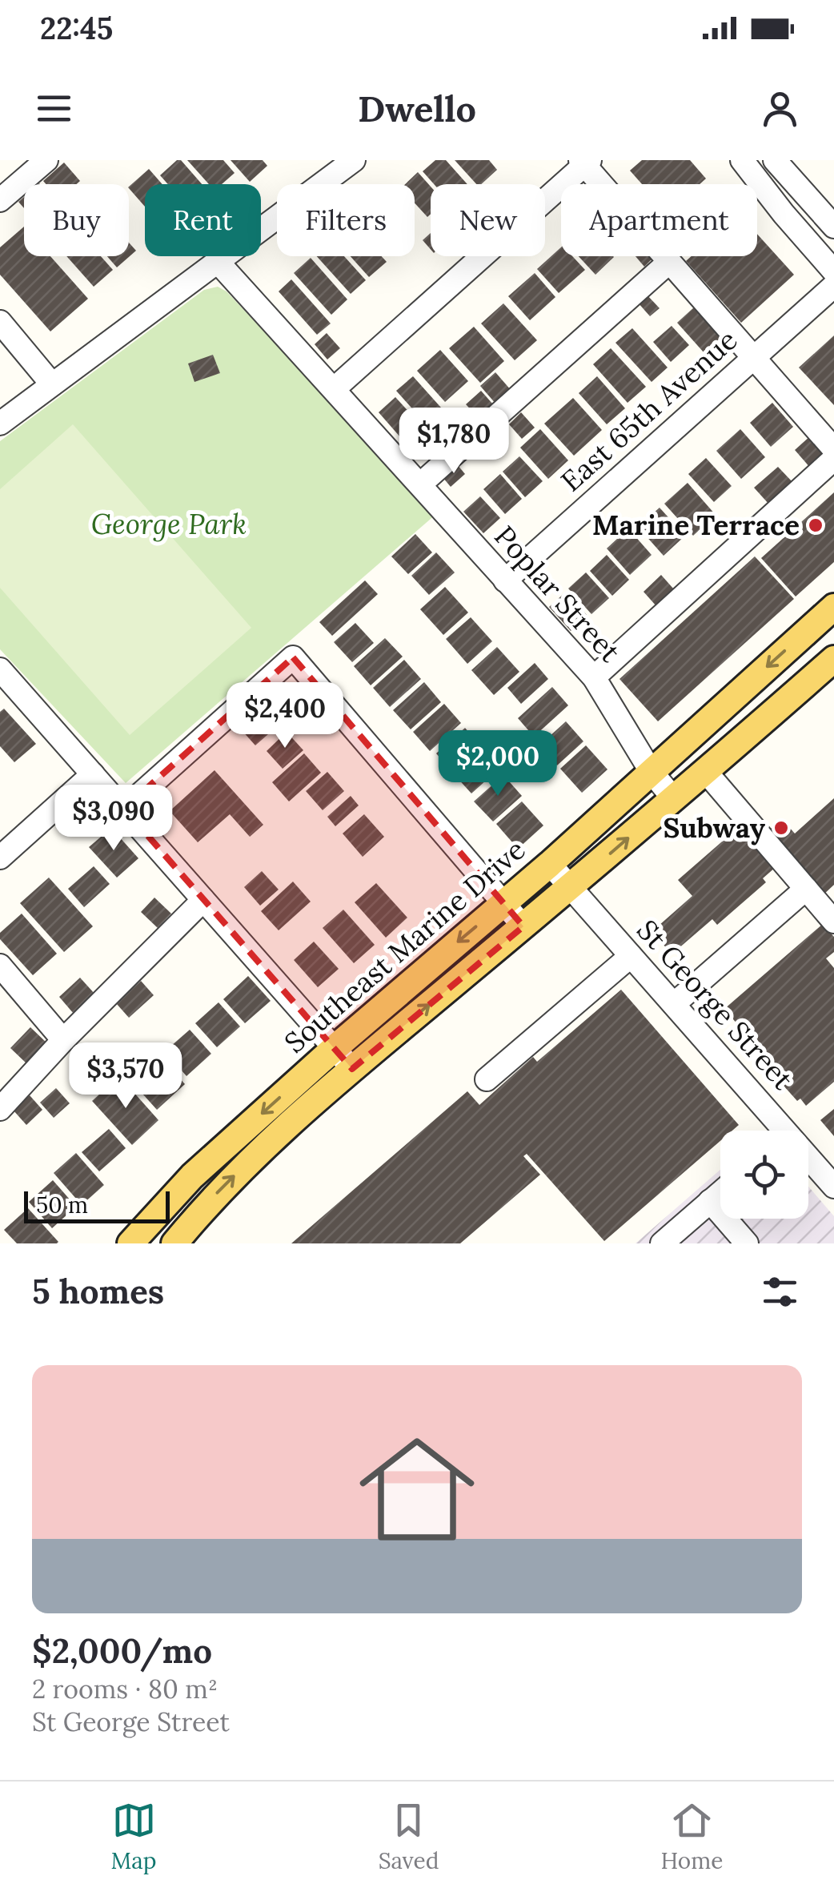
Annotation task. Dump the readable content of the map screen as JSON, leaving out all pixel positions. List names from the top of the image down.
{
  "streets": {
    "main road": ["Southeast Marine Drive"],
    "street": ["East 65th Avenue", "Poplar Street", "St George Street"]
  },
  "crossings": [
    ["East 65th Avenue", "Poplar Street"],
    ["Poplar Street", "Southeast Marine Drive"],
    ["Southeast Marine Drive", "St George Street"]
  ],
  "parks": ["George Park"],
  "places": ["Marine Terrace", "Subway"],
  "scale_bar": "50 m",
  "page": {
    "status": "22:45",
    "header": "Dwello",
    "chip": [
      "Buy",
      "Rent",
      "Filters",
      "New",
      "Apartment"
    ],
    "price": [
      "$1,780",
      "$2,400",
      "$2,000",
      "$3,090",
      "$3,570"
    ],
    "scale": "50 m",
    "heading": "5 homes",
    "list": [
      {
        "name": "$2,000/mo",
        "note": "2 rooms · 80 m² · St George Street"
      }
    ],
    "tabs": ["Map", "Saved", "Home"]
  }
}
